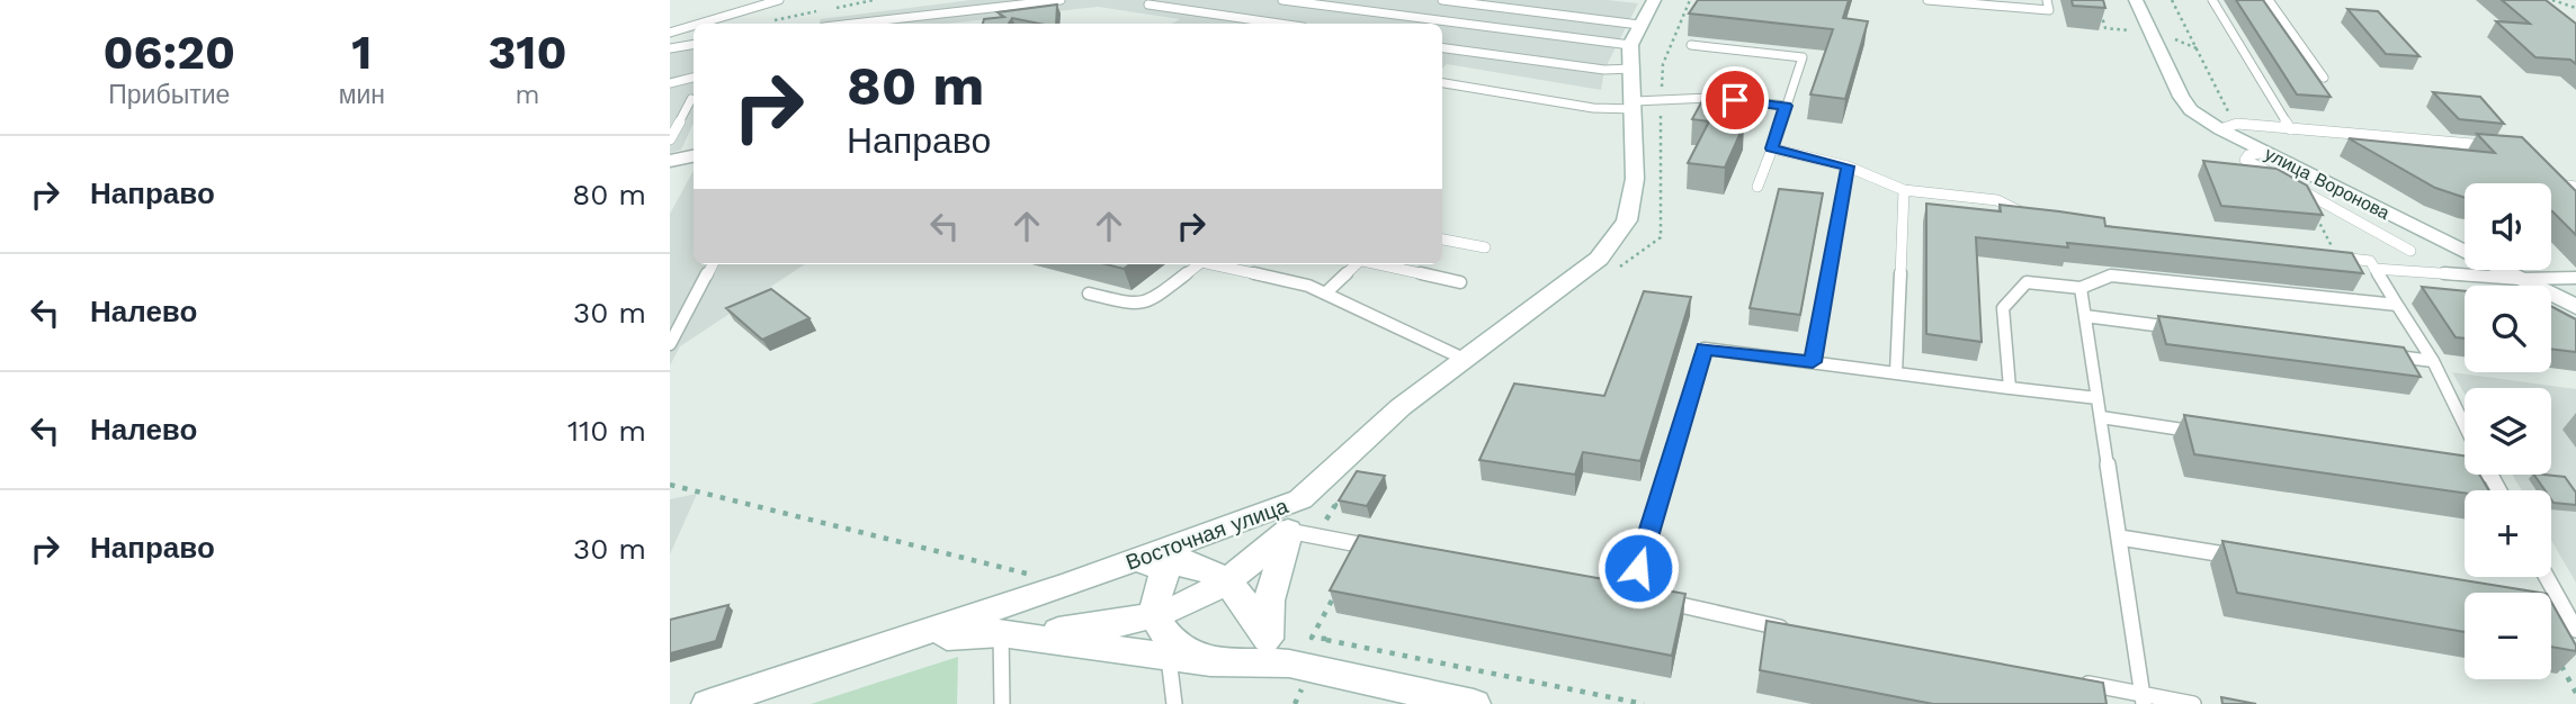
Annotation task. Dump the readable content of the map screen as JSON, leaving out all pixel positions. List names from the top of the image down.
{
  "streets": {
    "street": ["улица Воронова", "Восточная улица"]
  },
  "page": {
    "eta": [
      "06:20",
      "Прибытие",
      "1",
      "мин",
      "310",
      "m"
    ],
    "turn": ["80 m", "Направо"],
    "list": [
      {
        "name": "Направо",
        "value": "80 m"
      },
      {
        "name": "Налево",
        "value": "30 m"
      },
      {
        "name": "Налево",
        "value": "110 m"
      },
      {
        "name": "Направо",
        "value": "30 m"
      }
    ],
    "map_buttons": ["+", "−"]
  }
}
